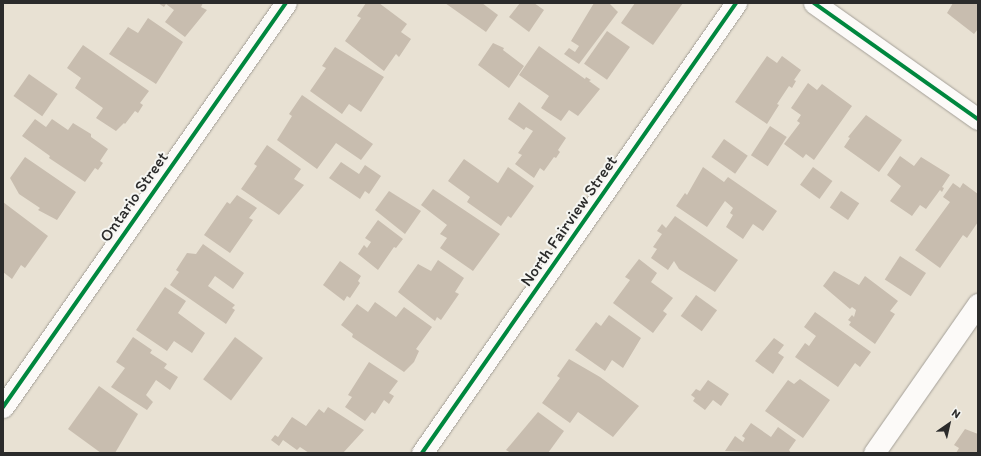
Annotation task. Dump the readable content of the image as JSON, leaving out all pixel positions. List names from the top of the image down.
{
  "streets": {
    "street": ["Ontario Street", "North Fairview Street"]
  },
  "north": "top right"
}
